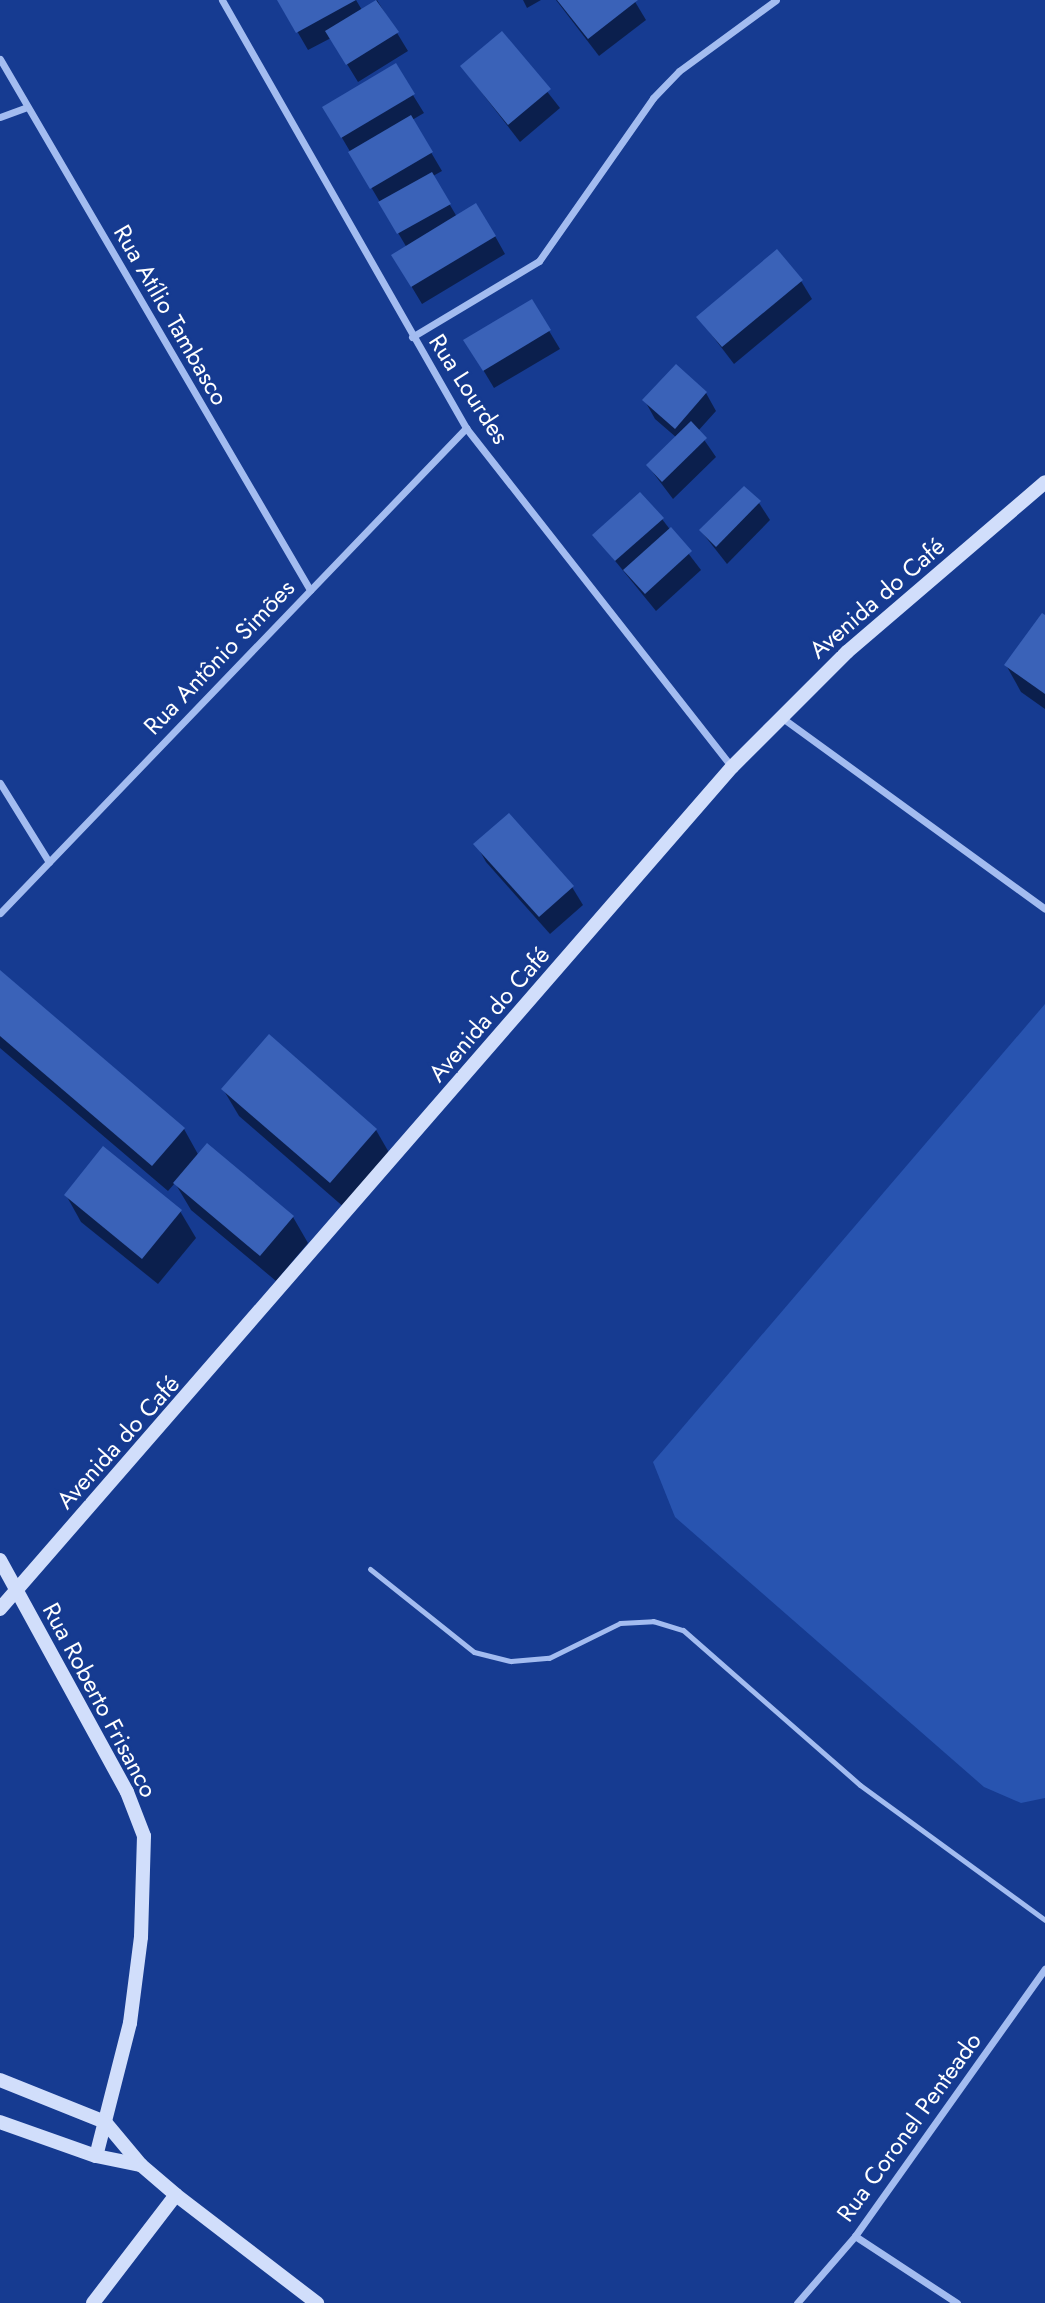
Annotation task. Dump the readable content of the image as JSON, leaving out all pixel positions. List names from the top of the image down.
{
  "streets": {
    "street": [
      "Rua Atílio Tambasco",
      "Rua Lourdes",
      "Avenida do Café",
      "Rua Antônio Simões",
      "Rua Roberto Frisanco",
      "Rua Coronel Penteado"
    ]
  },
  "crossings": [
    ["Rua Atílio Tambasco", "Rua Antônio Simões"],
    ["Rua Lourdes", "Avenida do Café"],
    ["Rua Lourdes", "Rua Antônio Simões"],
    ["Avenida do Café", "Rua Roberto Frisanco"]
  ]
}
